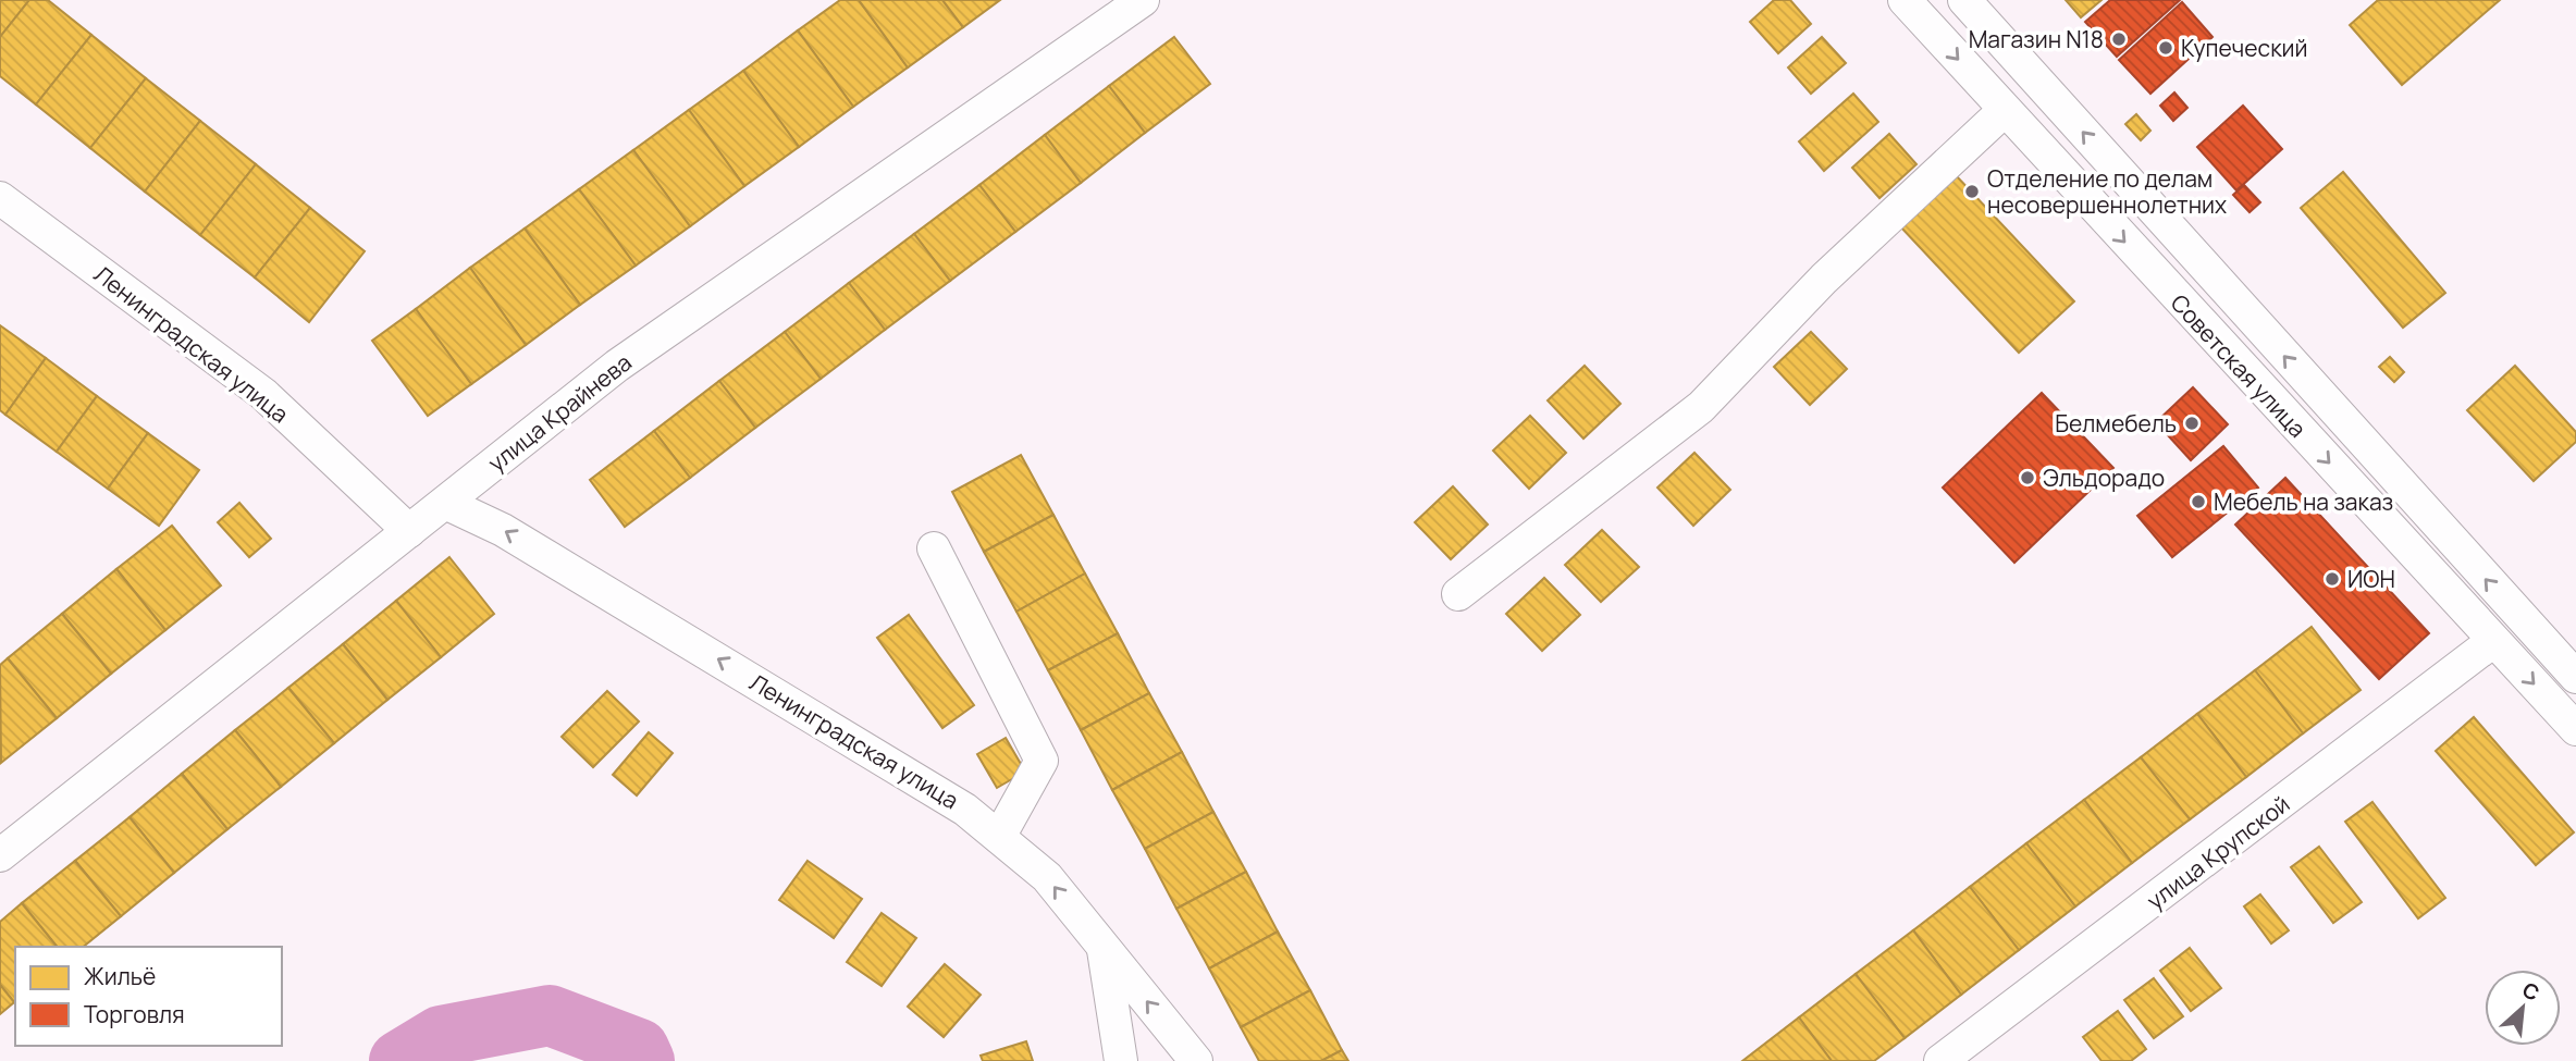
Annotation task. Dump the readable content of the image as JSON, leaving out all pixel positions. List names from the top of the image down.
{
  "streets": {
    "street": [
      "Ленинградская улица",
      "Советская улица",
      "улица Крайнева",
      "улица Крупской"
    ]
  },
  "crossings": [
    ["Ленинградская улица", "улица Крайнева"],
    ["Советская улица", "улица Крупской"]
  ],
  "one_way": ["Ленинградская улица"],
  "places": [
    "Магазин N18",
    "Купеческий",
    "Отделение по делам несовершеннолетних",
    "Белмебель",
    "Эльдорадо",
    "Мебель на заказ",
    "ИОН"
  ],
  "legend": ["Жильё", "Торговля"],
  "north": "top right"
}
